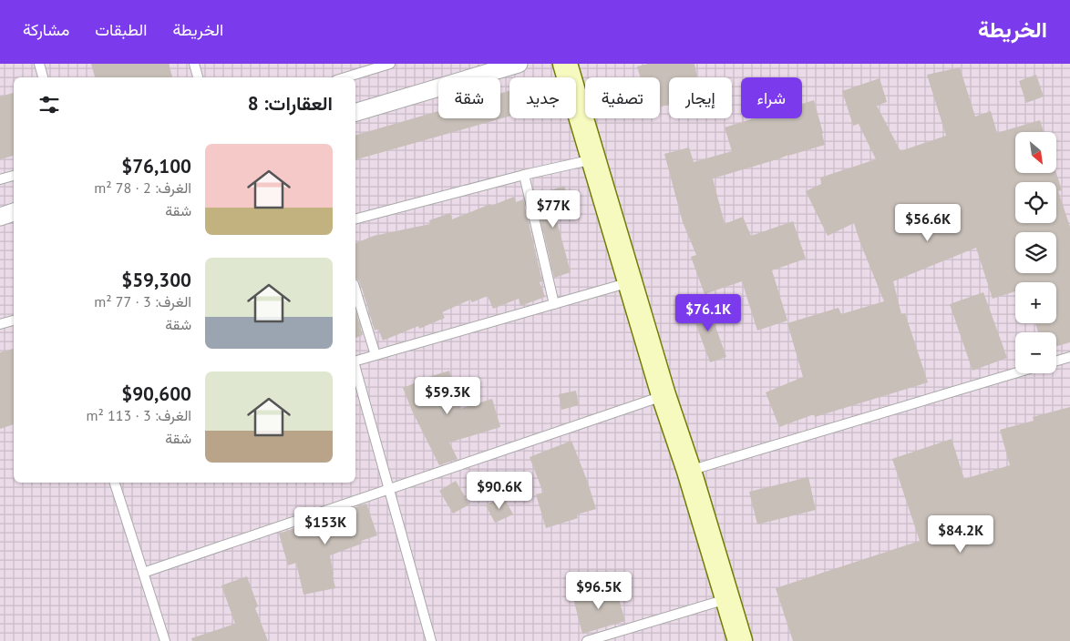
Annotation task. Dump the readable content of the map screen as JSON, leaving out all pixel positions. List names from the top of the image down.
{
  "north": "bottom right",
  "page": {
    "header": "الخريطة",
    "nav": ["الخريطة", "الطبقات", "مشاركة"],
    "chip": [
      "شراء",
      "إيجار",
      "تصفية",
      "جديد",
      "شقة"
    ],
    "heading": "العقارات: 8",
    "map_buttons": ["+", "−"],
    "list": [
      {
        "name": "$76,100",
        "note": "الغرف: 2 · 78 m² · شقة"
      },
      {
        "name": "$59,300",
        "note": "الغرف: 3 · 77 m² · شقة"
      },
      {
        "name": "$90,600",
        "note": "الغرف: 3 · 113 m² · شقة"
      }
    ],
    "price": [
      "$77K",
      "$56.6K",
      "$76.1K",
      "$59.3K",
      "$90.6K",
      "$153K",
      "$84.2K",
      "$96.5K"
    ]
  }
}
